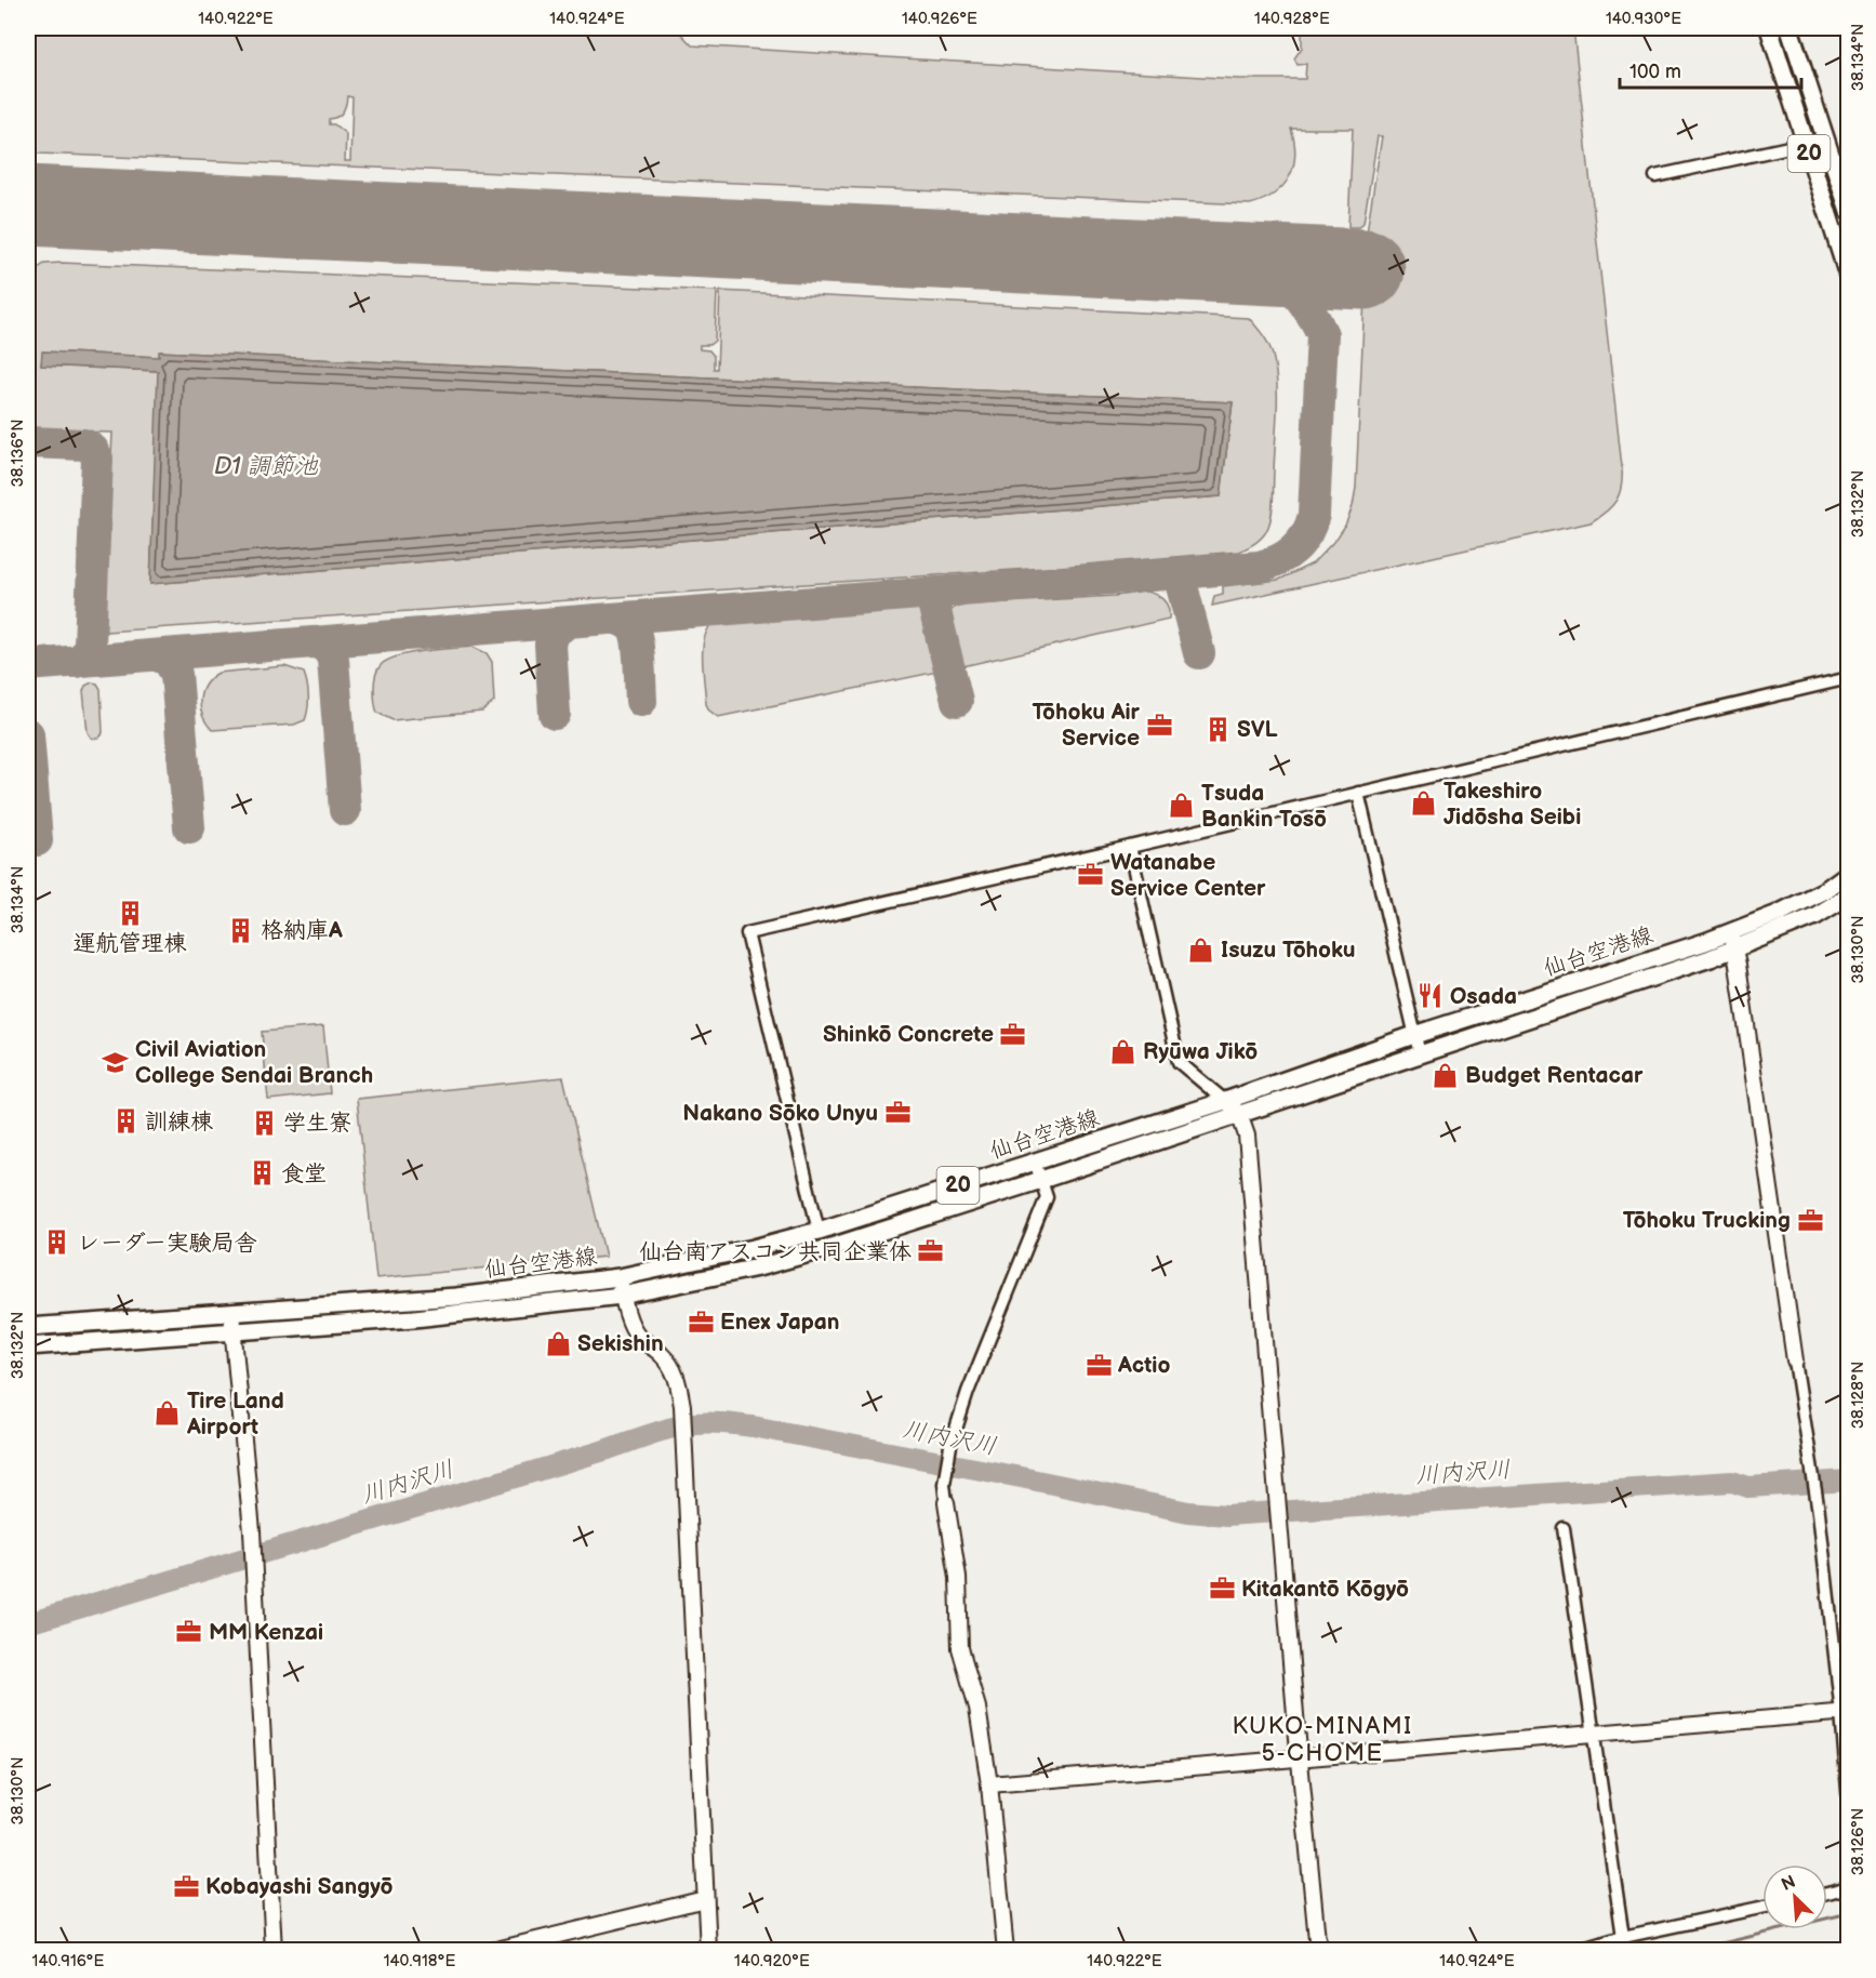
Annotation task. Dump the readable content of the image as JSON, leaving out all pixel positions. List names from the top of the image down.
{
  "streets": {
    "main road": ["20", "仙台空港線"]
  },
  "districts": ["KUKO-MINAMI 5-CHOME"],
  "water": ["D1 調節池", "川内沢川"],
  "places": {
    "office": [
      "Tōhoku Air Service",
      "Watanabe Service Center",
      "Shinkō Concrete",
      "Nakano Sōko Unyu",
      "Tōhoku Trucking",
      "仙台南アスコン共同企業体",
      "Enex Japan",
      "Actio",
      "Kitakantō Kōgyō",
      "MM Kenzai",
      "Kobayashi Sangyō"
    ],
    "building": [
      "SVL",
      "運航管理棟",
      "格納庫A",
      "訓練棟",
      "学生寮",
      "食堂",
      "レーダー実験局舎"
    ],
    "shop": [
      "Takeshiro Jidōsha Seibi",
      "Tsuda Bankin Tosō",
      "Isuzu Tōhoku",
      "Ryūwa Jikō",
      "Budget Rentacar",
      "Sekishin",
      "Tire Land Airport"
    ],
    "restaurant": ["Osada"],
    "school or university": ["Civil Aviation College Sendai Branch"]
  },
  "scale_bar": "100 m",
  "north": "top left",
  "coordinates": [
    "140.922°E",
    "140.924°E",
    "140.926°E",
    "140.928°E",
    "140.930°E",
    "38.134°N",
    "38.136°N",
    "38.132°N",
    "38.130°N",
    "38.128°N",
    "38.126°N",
    "140.916°E",
    "140.918°E",
    "140.920°E"
  ]
}
